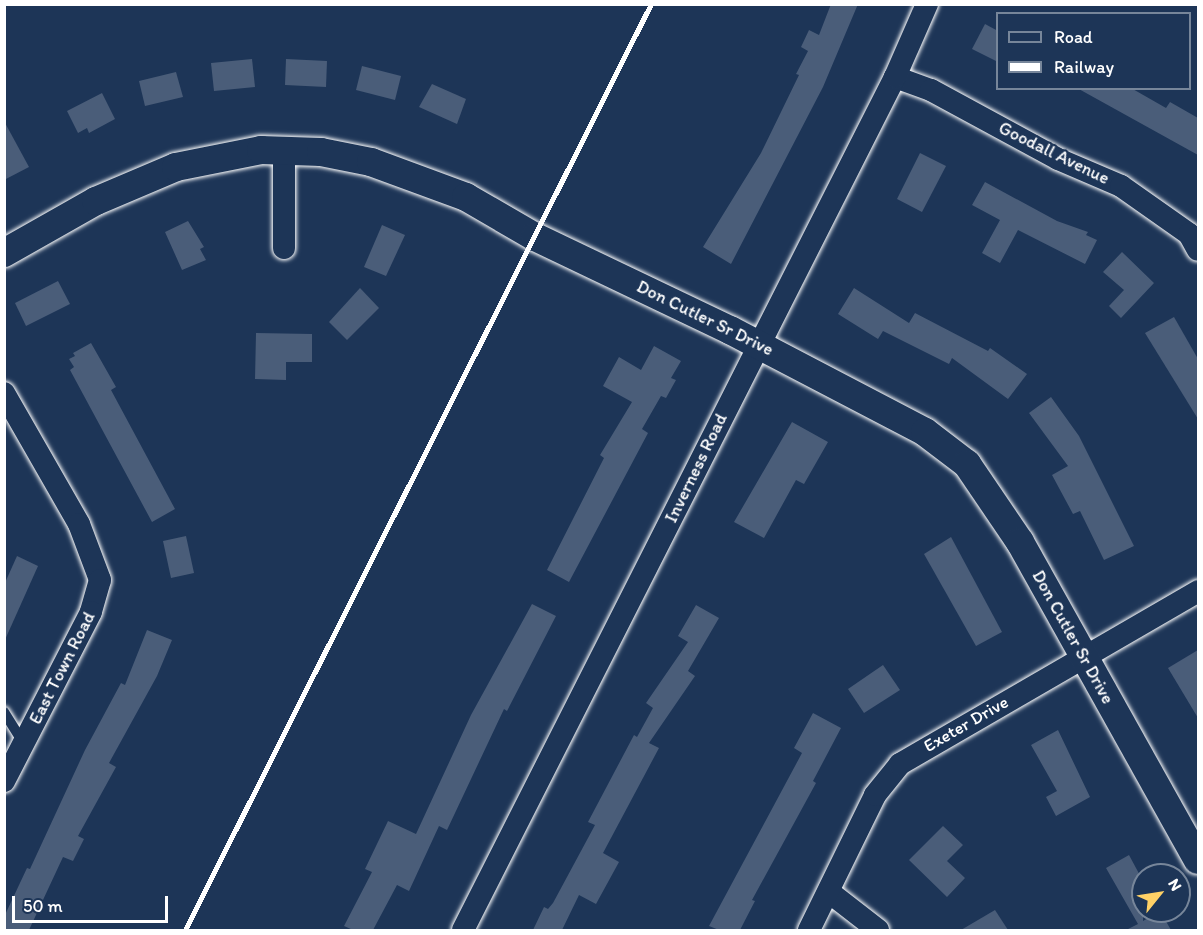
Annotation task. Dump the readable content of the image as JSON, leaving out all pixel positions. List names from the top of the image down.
{
  "streets": {
    "street": [
      "Goodall Avenue",
      "Don Cutler Sr Drive",
      "Inverness Road",
      "East Town Road",
      "Exeter Drive"
    ]
  },
  "crossings": [
    ["Goodall Avenue", "Inverness Road"],
    ["Don Cutler Sr Drive", "Inverness Road"],
    ["Don Cutler Sr Drive", "Exeter Drive"]
  ],
  "legend": ["Road", "Railway"],
  "scale_bar": "50 m",
  "north": "top right"
}
